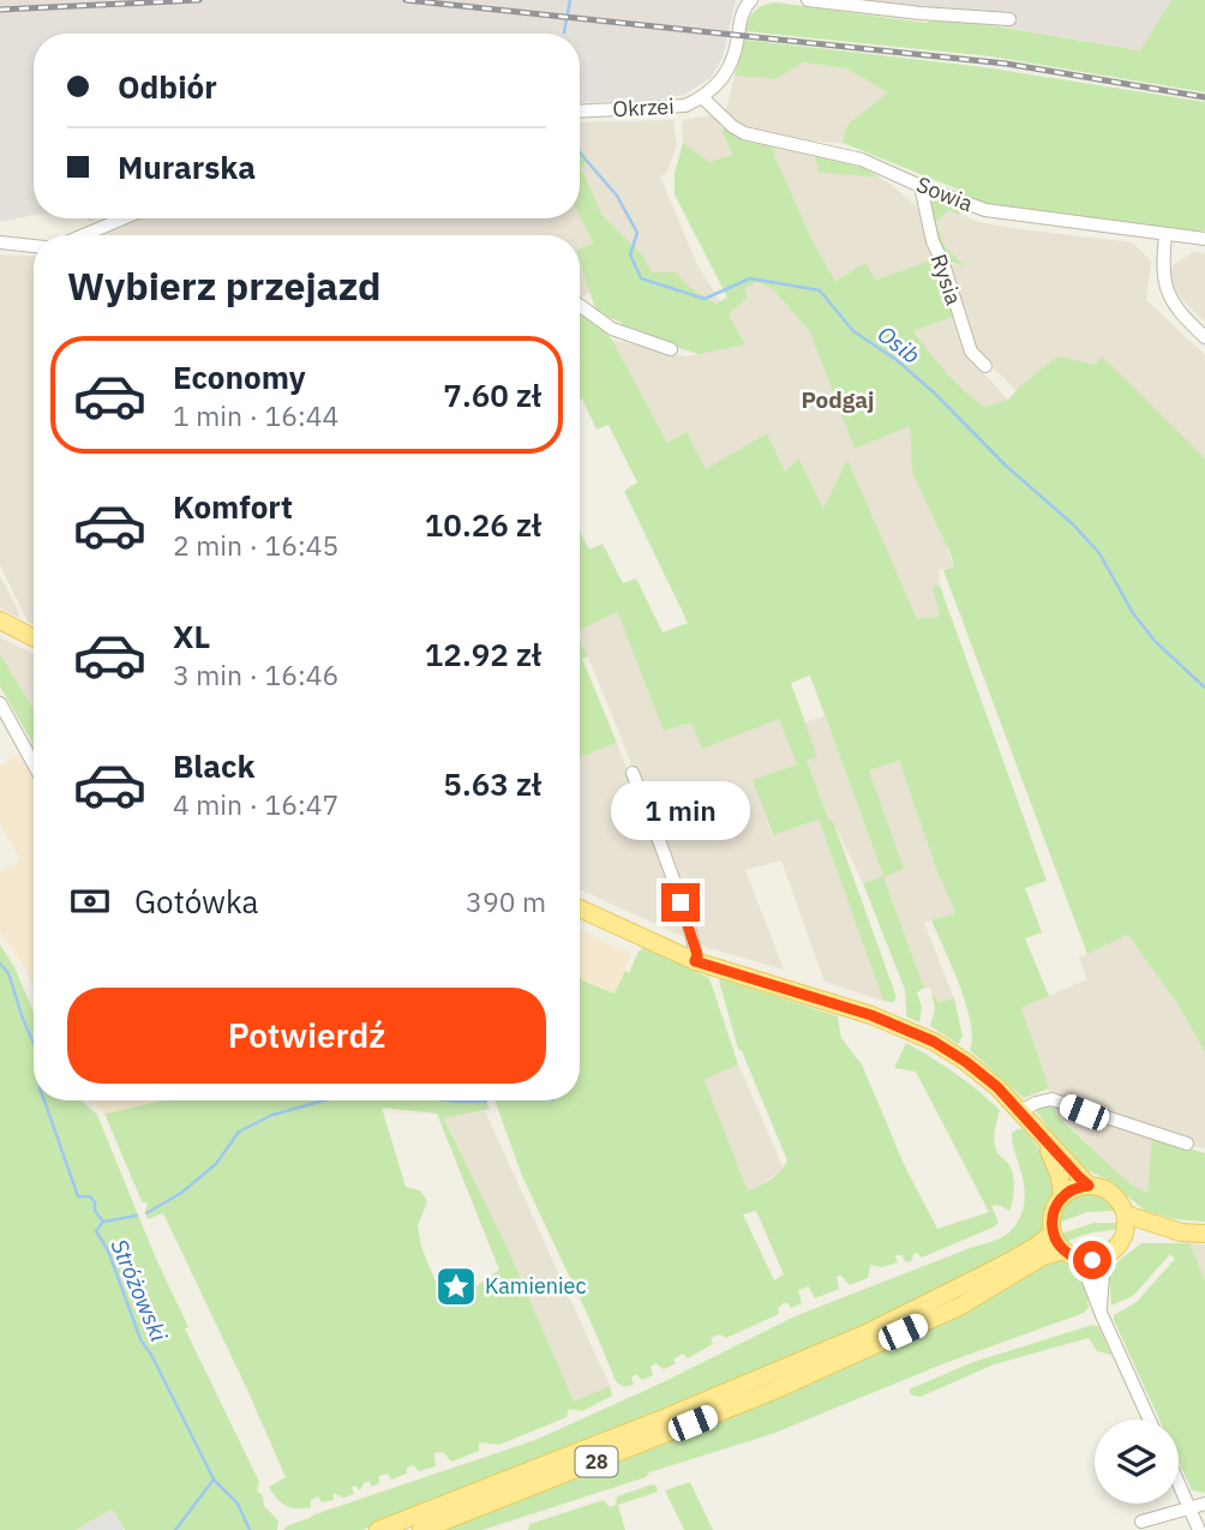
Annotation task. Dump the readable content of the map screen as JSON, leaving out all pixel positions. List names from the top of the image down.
{
  "streets": {
    "main road": ["28"],
    "street": ["Okrzei", "Sowia", "Rysia"]
  },
  "crossings": [
    ["Okrzei", "Sowia"],
    ["Sowia", "Rysia"]
  ],
  "districts": ["Podgaj"],
  "water": ["Osib", "Stróżowski"],
  "places": {
    "place": ["Kamieniec"]
  },
  "page": {
    "banner": ["Odbiór", "Murarska"],
    "heading": "Wybierz przejazd",
    "list": [
      {
        "name": "Economy",
        "note": "1 min · 16:44",
        "value": "7.60 zł"
      },
      {
        "name": "Komfort",
        "note": "2 min · 16:45",
        "value": "10.26 zł"
      },
      {
        "name": "XL",
        "note": "3 min · 16:46",
        "value": "12.92 zł"
      },
      {
        "name": "Black",
        "note": "4 min · 16:47",
        "value": "5.63 zł"
      }
    ],
    "bubble": "1 min",
    "pay": ["Gotówka", "390 m"],
    "buttons": "Potwierdź"
  }
}
